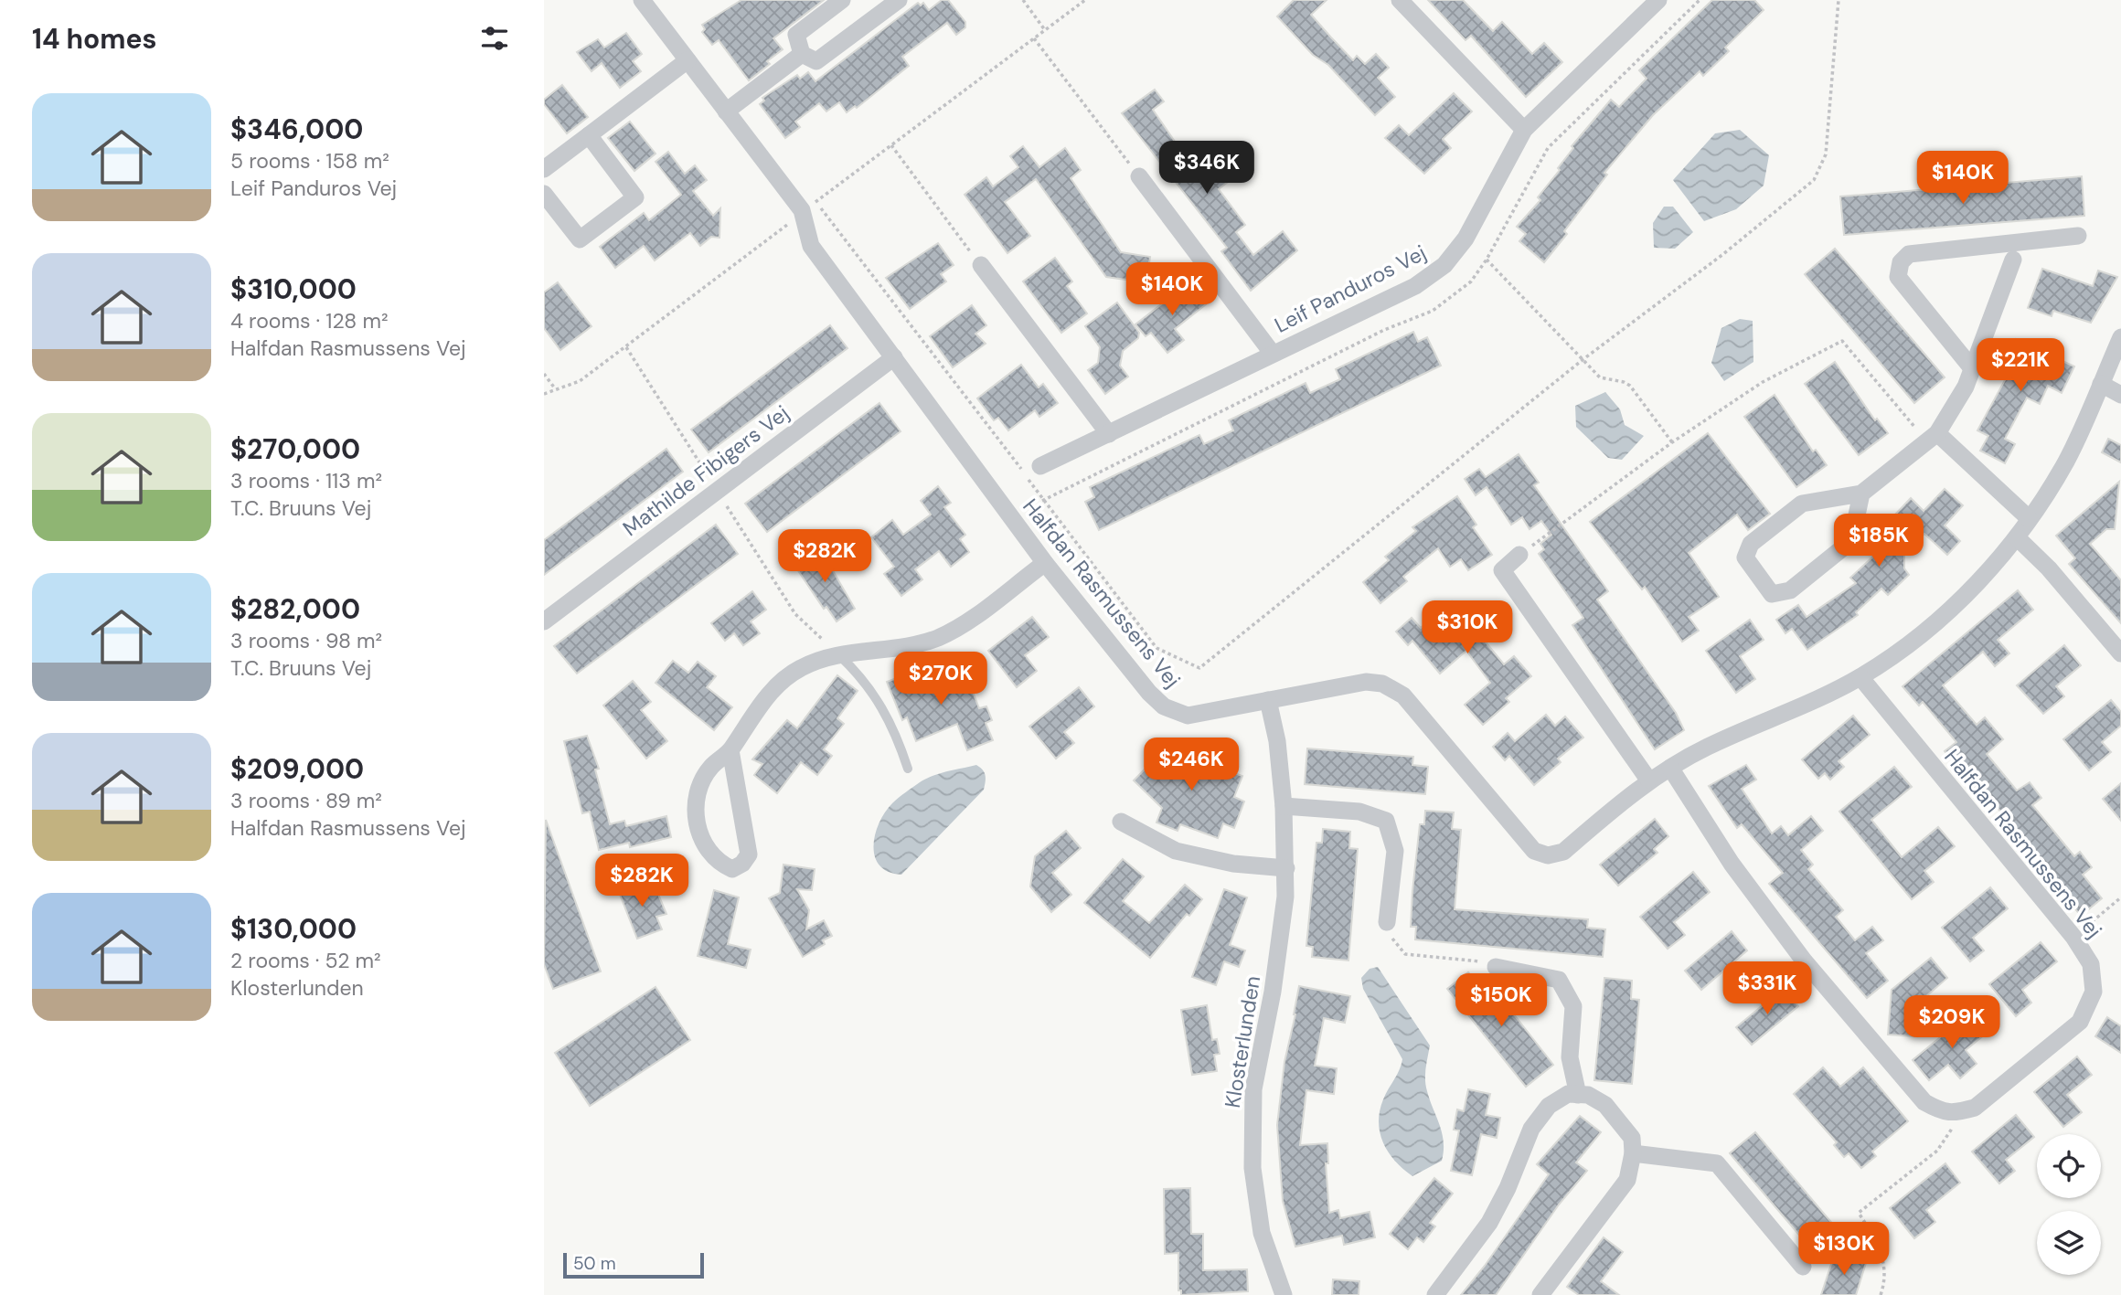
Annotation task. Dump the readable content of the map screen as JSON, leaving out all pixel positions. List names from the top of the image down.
{
  "streets": {
    "street": [
      "Leif Panduros Vej",
      "Mathilde Fibigers Vej",
      "Halfdan Rasmussens Vej",
      "Klosterlunden"
    ]
  },
  "crossings": [
    ["Mathilde Fibigers Vej", "Halfdan Rasmussens Vej"],
    ["Halfdan Rasmussens Vej", "Klosterlunden"]
  ],
  "scale_bar": "50 m",
  "page": {
    "heading": "14 homes",
    "list": [
      {
        "name": "$346,000",
        "note": "5 rooms · 158 m² · Leif Panduros Vej"
      },
      {
        "name": "$310,000",
        "note": "4 rooms · 128 m² · Halfdan Rasmussens Vej"
      },
      {
        "name": "$270,000",
        "note": "3 rooms · 113 m² · T.C. Bruuns Vej"
      },
      {
        "name": "$282,000",
        "note": "3 rooms · 98 m² · T.C. Bruuns Vej"
      },
      {
        "name": "$209,000",
        "note": "3 rooms · 89 m² · Halfdan Rasmussens Vej"
      },
      {
        "name": "$130,000",
        "note": "2 rooms · 52 m² · Klosterlunden"
      }
    ],
    "price": [
      "$346K",
      "$140K",
      "$140K",
      "$221K",
      "$185K",
      "$282K",
      "$310K",
      "$270K",
      "$246K",
      "$282K",
      "$331K",
      "$150K",
      "$209K",
      "$130K"
    ],
    "scale": "50 m"
  }
}
